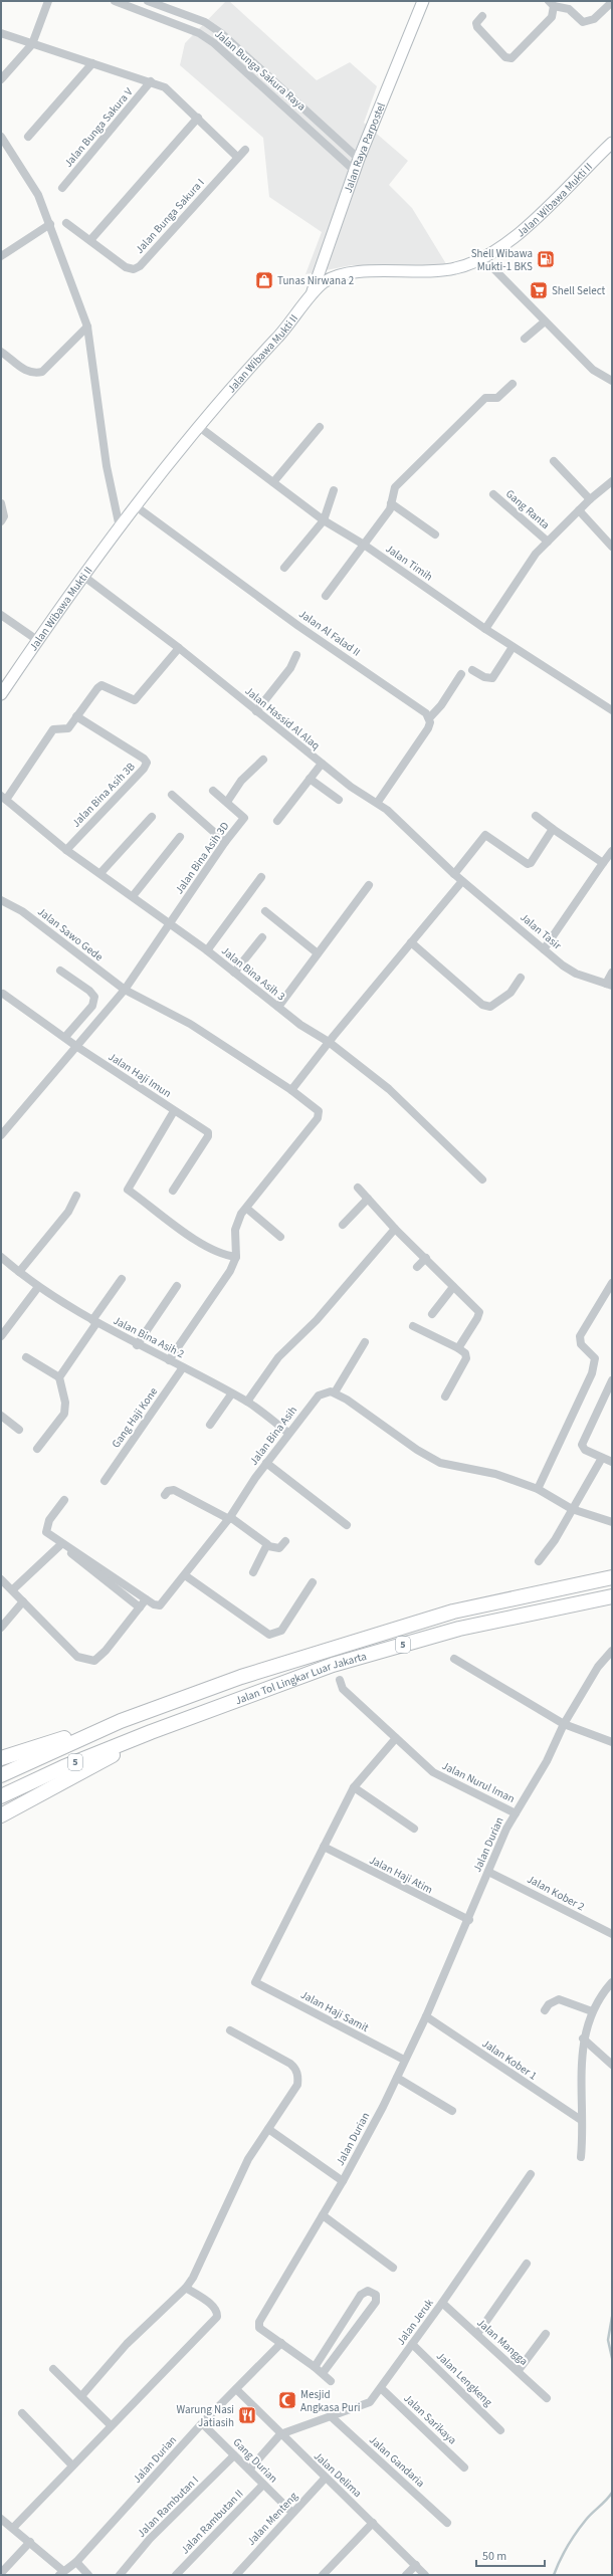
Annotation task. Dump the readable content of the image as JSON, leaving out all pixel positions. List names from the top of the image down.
{
  "streets": {
    "highway": ["5", "Jalan Tol Lingkar Luar Jakarta"],
    "main road": ["Jalan Raya Parpostel", "Jalan Wibawa Mukti II"],
    "street": [
      "Jalan Bunga Sakura Raya",
      "Jalan Bunga Sakura V",
      "Jalan Bunga Sakura I",
      "Gang Ranta",
      "Jalan Timih",
      "Jalan Al Falad II",
      "Jalan Hassid Al Alaq",
      "Jalan Bina Asih 3B",
      "Jalan Bina Asih 3D",
      "Jalan Tasir",
      "Jalan Sawo Gede",
      "Jalan Bina Asih 3",
      "Jalan Haji Imun",
      "Jalan Bina Asih 2",
      "Gang Haji Kone",
      "Jalan Bina Asih",
      "Jalan Nurul Iman",
      "Jalan Durian",
      "Jalan Haji Atim",
      "Jalan Kober 2",
      "Jalan Haji Samit",
      "Jalan Kober 1",
      "Jalan Jeruk",
      "Jalan Mangga",
      "Jalan Lengkeng",
      "Jalan Sarikaya",
      "Gang Durian",
      "Jalan Gandaria",
      "Jalan Delima",
      "Jalan Rambutan I",
      "Jalan Menteng",
      "Jalan Rambutan II"
    ]
  },
  "crossings": [
    ["Jalan Bunga Sakura Raya", "Jalan Raya Parpostel"],
    ["Jalan Raya Parpostel", "Jalan Wibawa Mukti II"],
    ["Jalan Wibawa Mukti II", "Jalan Timih"],
    ["Jalan Wibawa Mukti II", "Jalan Al Falad II"],
    ["Jalan Wibawa Mukti II", "Jalan Hassid Al Alaq"],
    ["Jalan Hassid Al Alaq", "Jalan Tasir"],
    ["Jalan Bina Asih 3B", "Jalan Bina Asih 3"],
    ["Jalan Bina Asih 3D", "Jalan Sawo Gede"],
    ["Jalan Bina Asih 3D", "Jalan Bina Asih 3"],
    ["Jalan Bina Asih 3D", "Jalan Haji Imun"],
    ["Jalan Bina Asih 2", "Gang Haji Kone"],
    ["Jalan Bina Asih 2", "Jalan Bina Asih"],
    ["Jalan Nurul Iman", "Jalan Durian"],
    ["Jalan Durian", "Jalan Haji Atim"],
    ["Jalan Durian", "Jalan Kober 2"],
    ["Jalan Durian", "Jalan Haji Samit"],
    ["Jalan Durian", "Jalan Kober 1"],
    ["Jalan Durian", "Gang Durian"],
    ["Jalan Durian", "Jalan Delima"],
    ["Jalan Haji Atim", "Jalan Haji Samit"],
    ["Jalan Jeruk", "Jalan Mangga"],
    ["Jalan Jeruk", "Jalan Lengkeng"],
    ["Jalan Jeruk", "Jalan Sarikaya"],
    ["Jalan Jeruk", "Jalan Gandaria"],
    ["Jalan Jeruk", "Jalan Delima"],
    ["Gang Durian", "Jalan Rambutan I"],
    ["Gang Durian", "Jalan Menteng"],
    ["Gang Durian", "Jalan Rambutan II"],
    ["Jalan Delima", "Jalan Menteng"]
  ],
  "places": {
    "fuel station": ["Shell Wibawa Mukti-1 BKS"],
    "shop": ["Tunas Nirwana 2"],
    "supermarket": ["Shell Select"],
    "mosque": ["Mesjid Angkasa Puri"],
    "restaurant": ["Warung Nasi Jatiasih"]
  },
  "scale_bar": "50 m"
}
